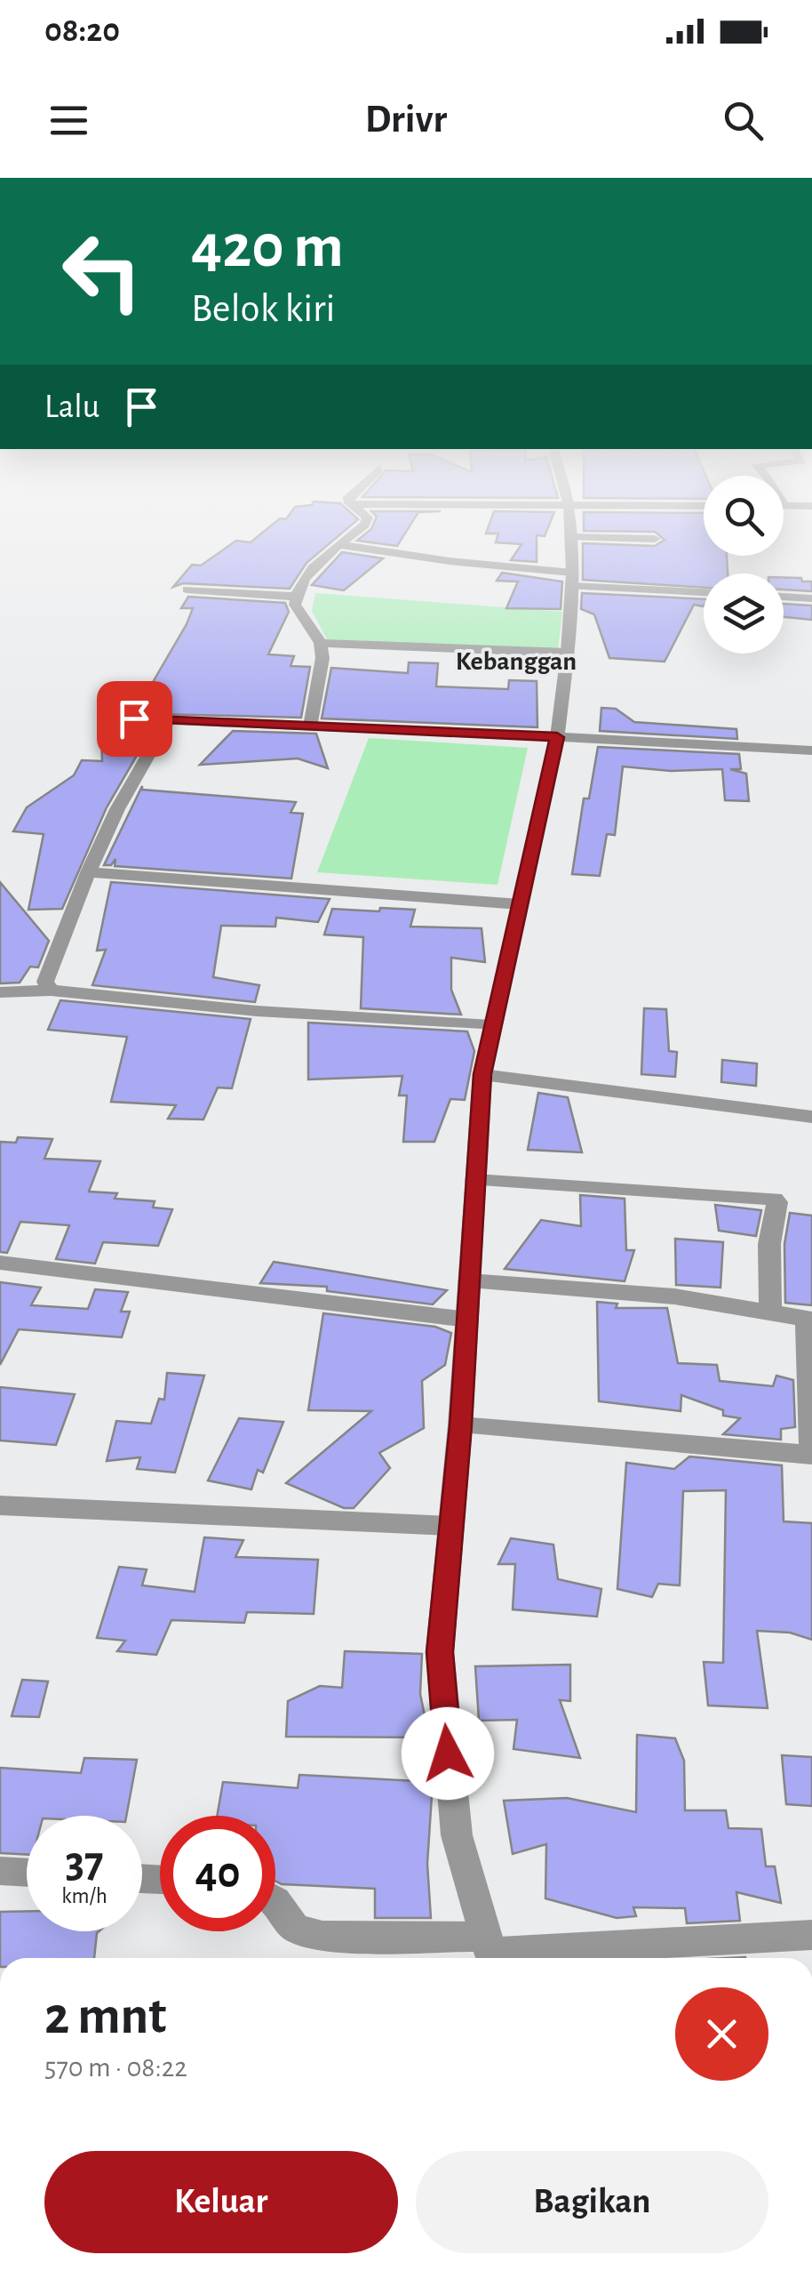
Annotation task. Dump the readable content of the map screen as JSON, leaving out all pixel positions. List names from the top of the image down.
{
  "districts": ["Kebanggan"],
  "page": {
    "status": "08:20",
    "header": "Drivr",
    "turn": ["420 m", "Belok kiri"],
    "then": "Lalu",
    "speed": "37 km/h",
    "limit": "40",
    "heading": ["2 mnt", "570 m · 08:22"],
    "buttons": ["Keluar", "Bagikan"]
  }
}
